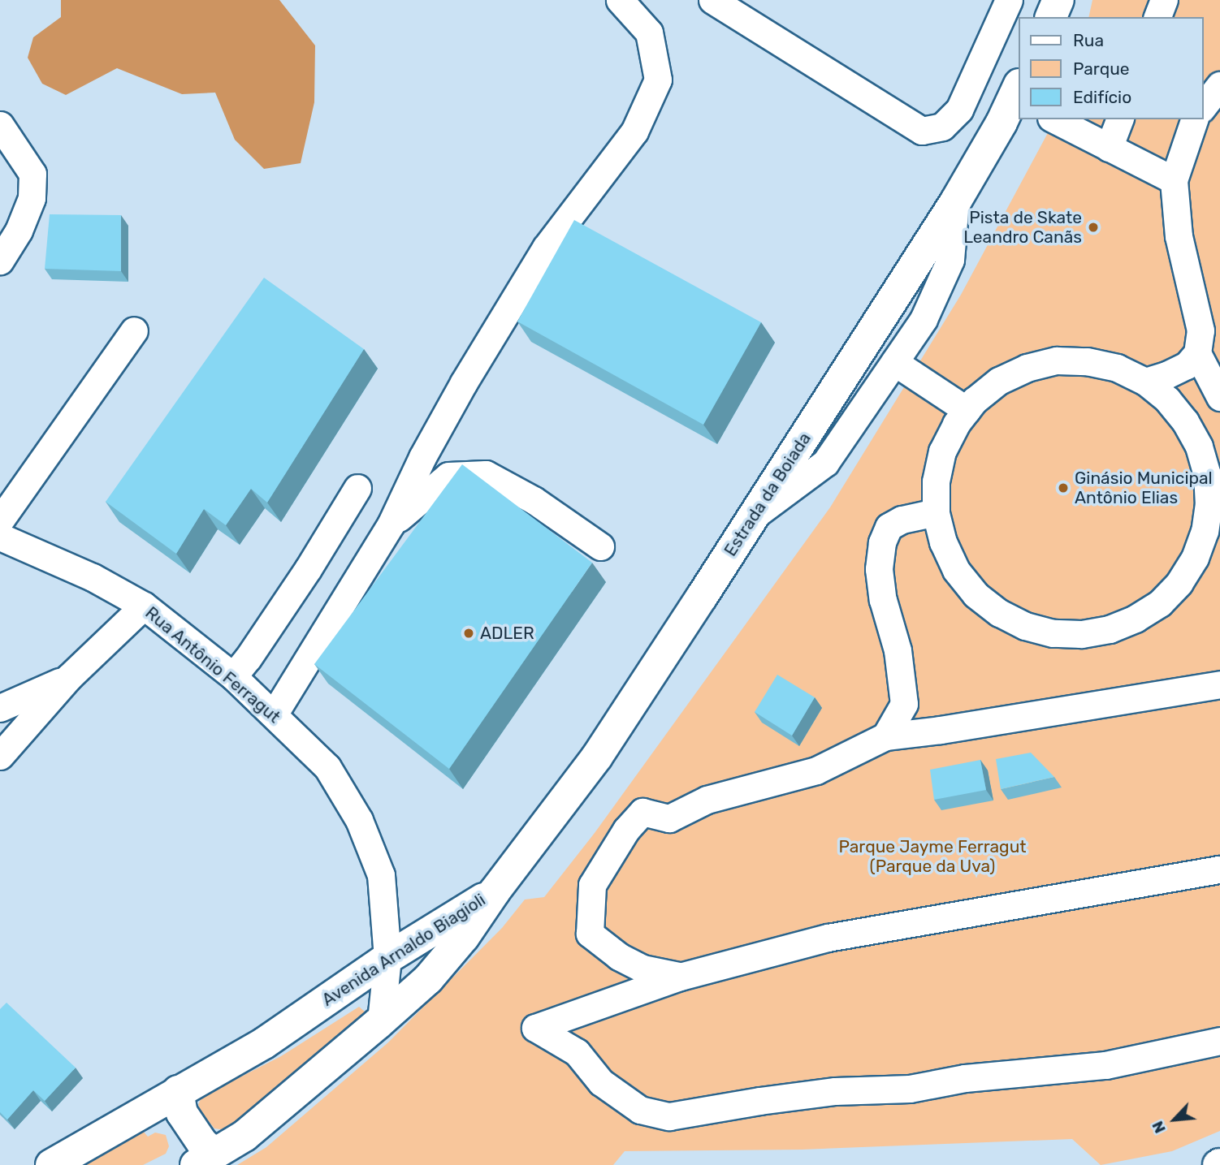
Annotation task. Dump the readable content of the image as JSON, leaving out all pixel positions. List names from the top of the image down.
{
  "streets": {
    "main road": ["Estrada da Boiada", "Avenida Arnaldo Biagioli"],
    "street": ["Rua Antônio Ferragut"]
  },
  "crossings": [
    ["Estrada da Boiada", "Avenida Arnaldo Biagioli"],
    ["Rua Antônio Ferragut", "Avenida Arnaldo Biagioli"]
  ],
  "parks": ["Parque Jayme Ferragut (Parque da Uva)"],
  "places": ["Pista de Skate Leandro Canãs", "Ginásio Municipal Antônio Elias", "ADLER"],
  "legend": ["Rua", "Parque", "Edifício"],
  "north": "bottom left"
}
